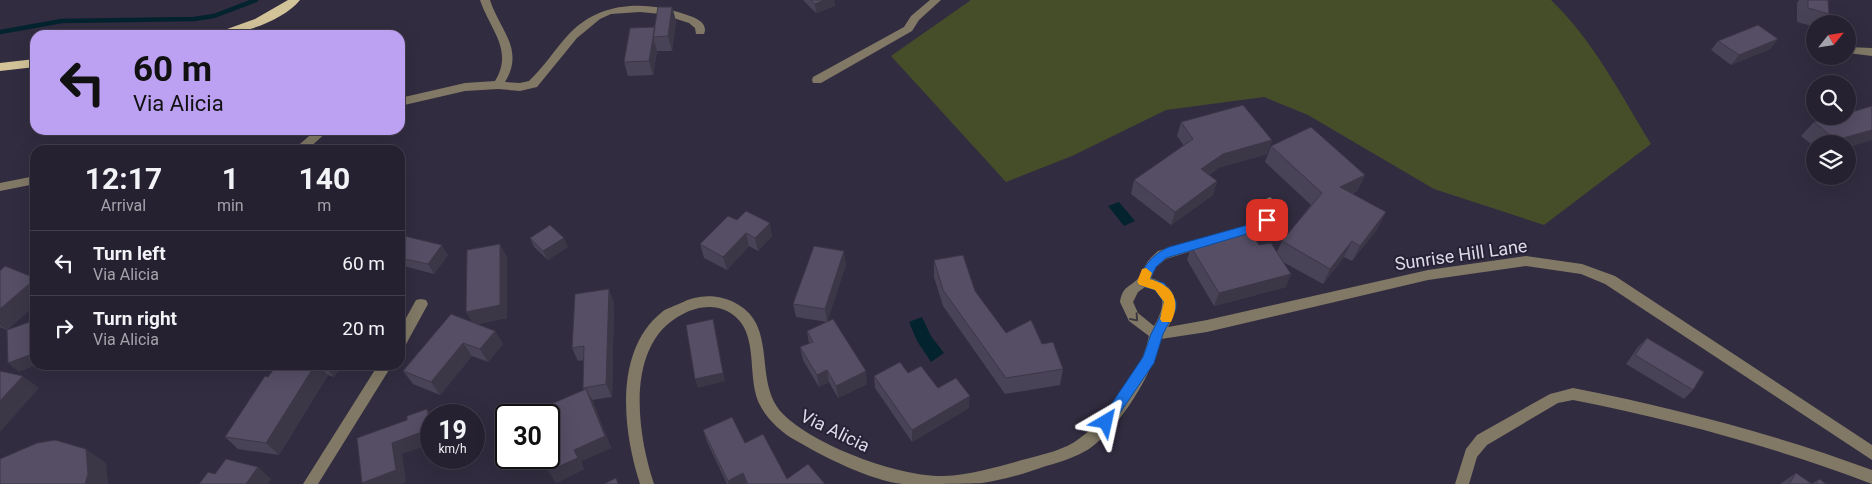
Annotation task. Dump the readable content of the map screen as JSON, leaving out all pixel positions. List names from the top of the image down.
{
  "streets": {
    "street": ["Sunrise Hill Lane", "Via Alicia"]
  },
  "crossings": [
    ["Sunrise Hill Lane", "Via Alicia"]
  ],
  "north": "top right",
  "page": {
    "turn": ["60 m", "Via Alicia"],
    "eta": [
      "12:17",
      "Arrival",
      "1",
      "min",
      "140",
      "m"
    ],
    "list": [
      {
        "name": "Turn left",
        "note": "Via Alicia",
        "value": "60 m"
      },
      {
        "name": "Turn right",
        "note": "Via Alicia",
        "value": "20 m"
      }
    ],
    "speed": "19 km/h",
    "limit": "30"
  }
}
